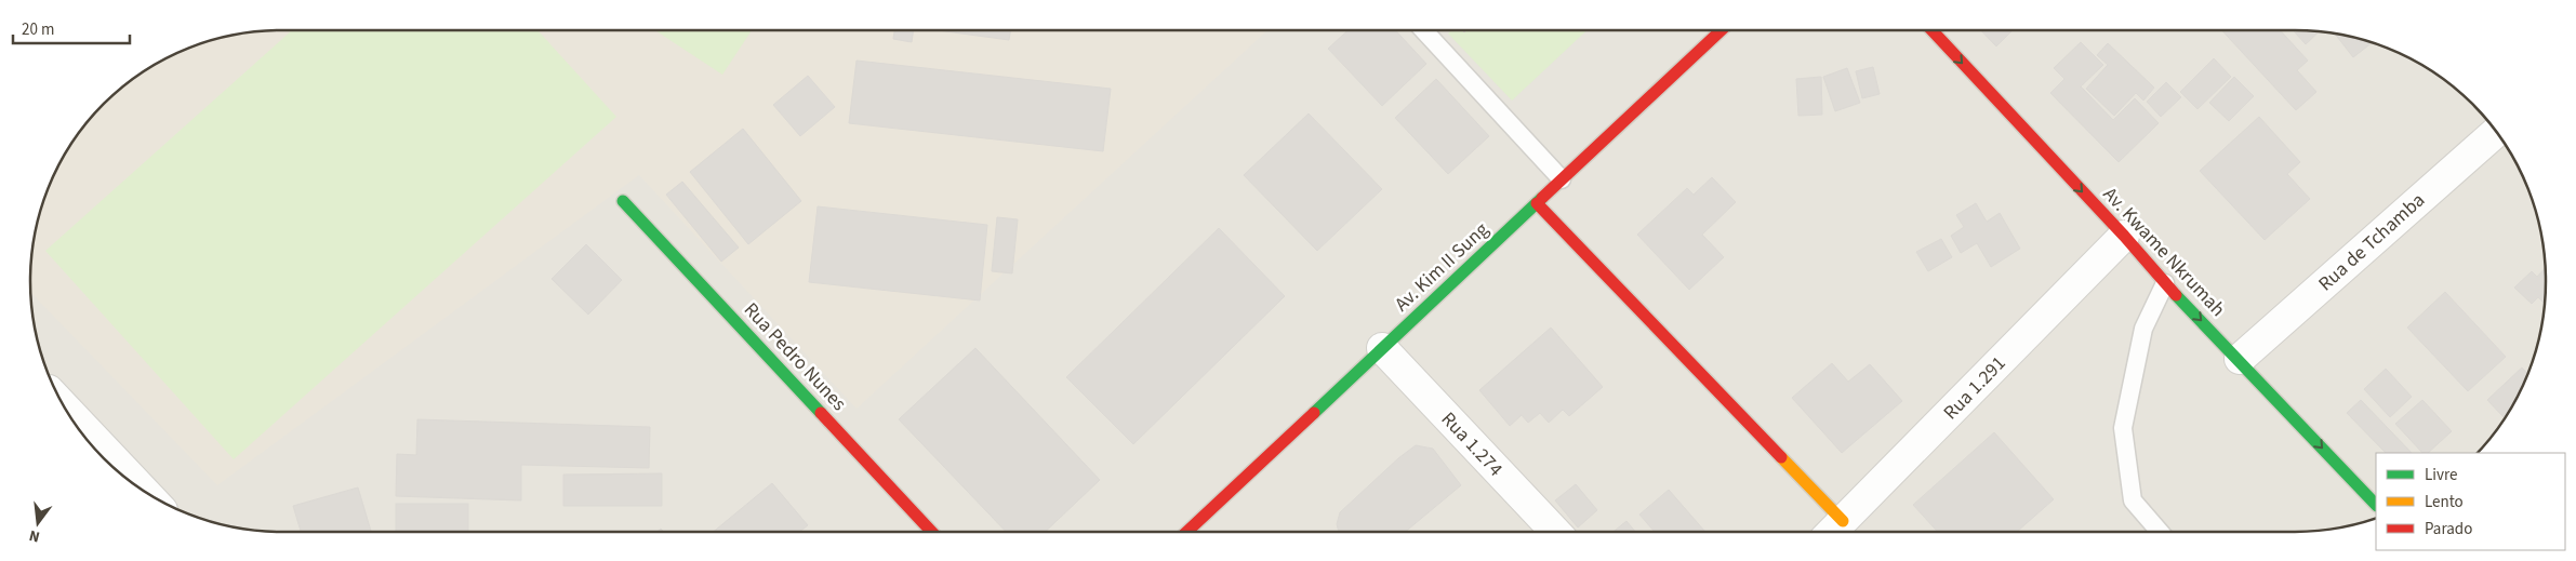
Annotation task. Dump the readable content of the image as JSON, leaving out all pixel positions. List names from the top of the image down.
{
  "streets": {
    "street": [
      "Rua de Tchamba",
      "Av. Kwame Nkrumah",
      "Av. Kim II Sung",
      "Rua Pedro Nunes",
      "Rua 1.291",
      "Rua 1.274"
    ]
  },
  "crossings": [
    ["Rua de Tchamba", "Av. Kwame Nkrumah"],
    ["Av. Kwame Nkrumah", "Rua 1.291"],
    ["Av. Kim II Sung", "Rua 1.274"]
  ],
  "one_way": ["Av. Kwame Nkrumah"],
  "legend": ["Livre", "Lento", "Parado"],
  "scale_bar": "20 m",
  "north": "bottom"
}
